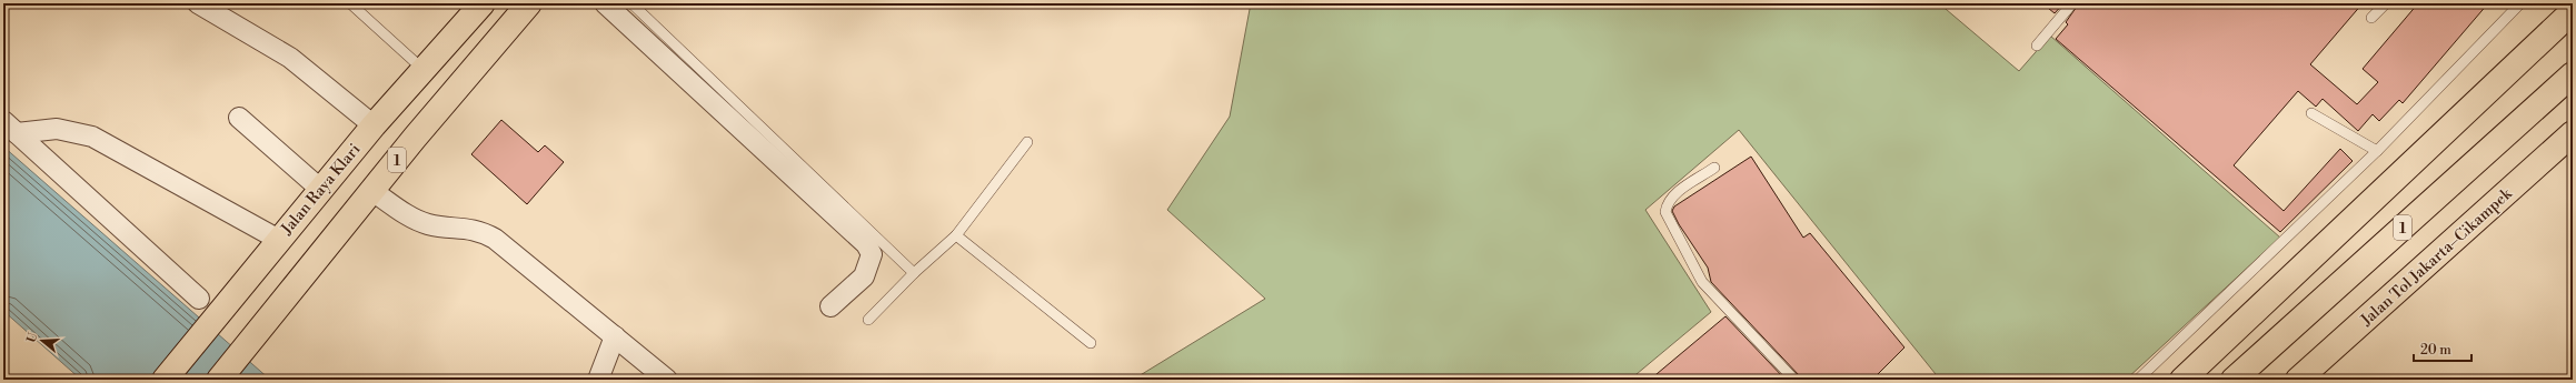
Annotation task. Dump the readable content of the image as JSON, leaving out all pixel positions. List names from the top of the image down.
{
  "streets": {
    "highway": ["1", "Jalan Raya Klari", "Jalan Tol Jakarta–Cikampek"]
  },
  "scale_bar": "20 m",
  "north": "left"
}
